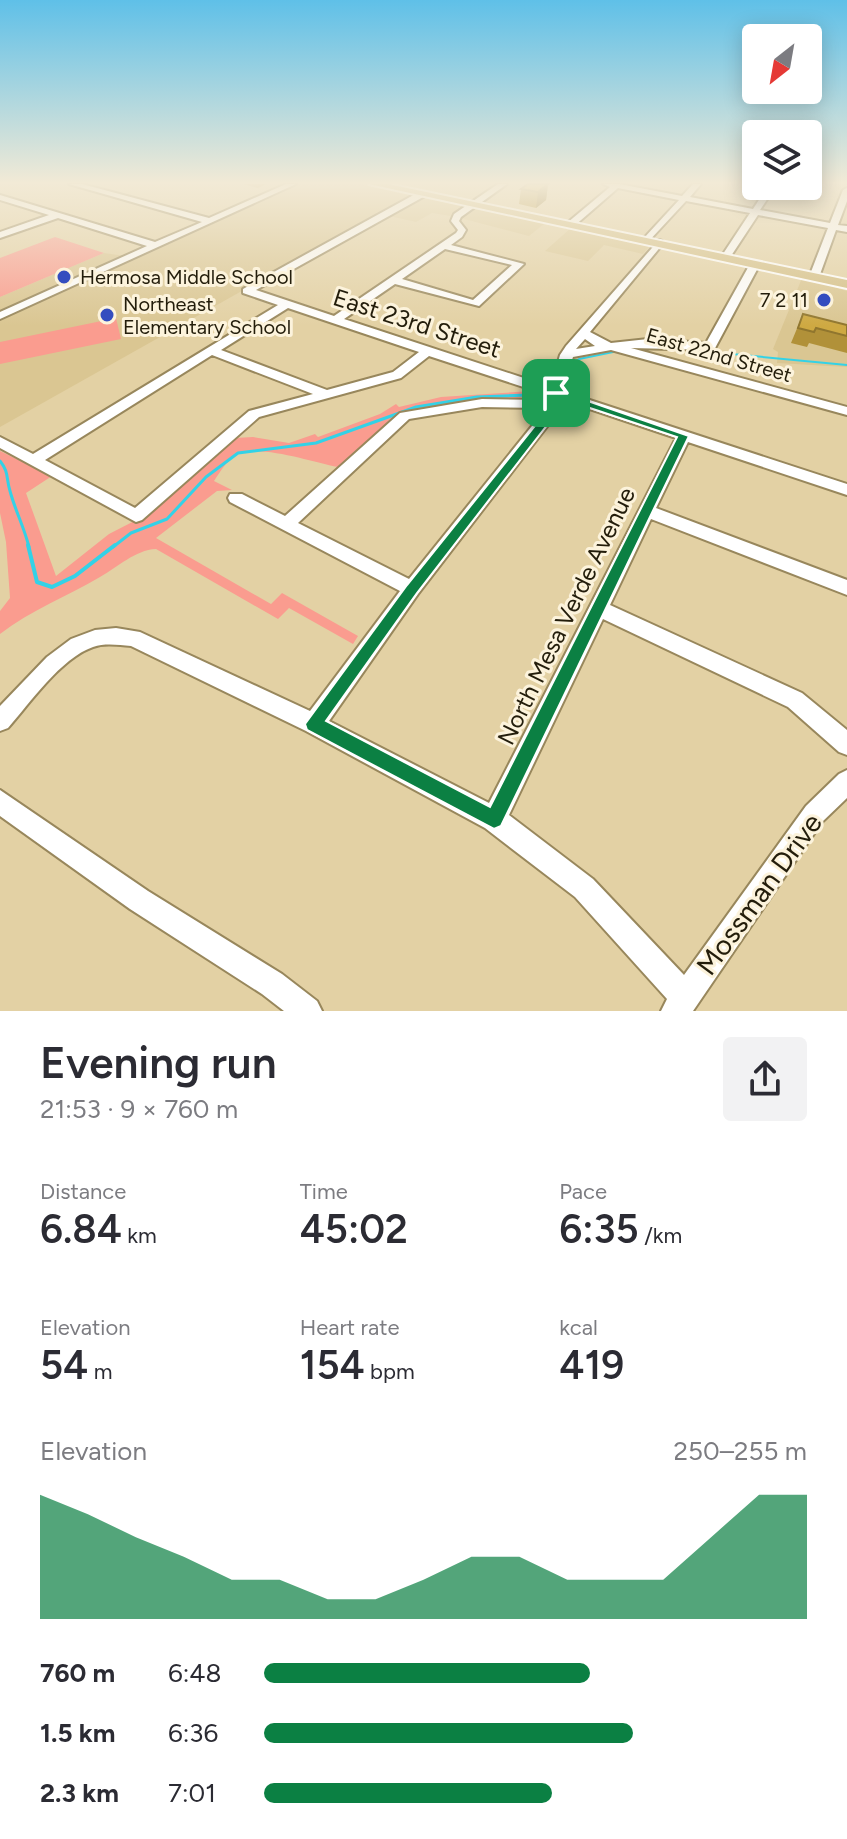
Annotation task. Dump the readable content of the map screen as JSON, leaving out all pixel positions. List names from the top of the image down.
{
  "streets": {
    "street": [
      "East 23rd Street",
      "East 22nd Street",
      "North Mesa Verde Avenue",
      "Mossman Drive"
    ]
  },
  "crossings": [
    ["East 23rd Street", "North Mesa Verde Avenue"]
  ],
  "places": ["Hermosa Middle School", "7 2 11", "Northeast Elementary School"],
  "north": "bottom left",
  "page": {
    "heading": ["Evening run", "21:53 · 9 × 760 m"],
    "stats": [
      ["Distance", "6.84 km"],
      ["Time", "45:02"],
      ["Pace", "6:35 /km"],
      ["Elevation", "54 m"],
      ["Heart rate", "154 bpm"],
      ["kcal", "419"]
    ],
    "chart": ["Elevation", "250–255 m"],
    "list": [
      {
        "name": "760 m",
        "note": "6:48"
      },
      {
        "name": "1.5 km",
        "note": "6:36"
      },
      {
        "name": "2.3 km",
        "note": "7:01"
      }
    ]
  }
}
